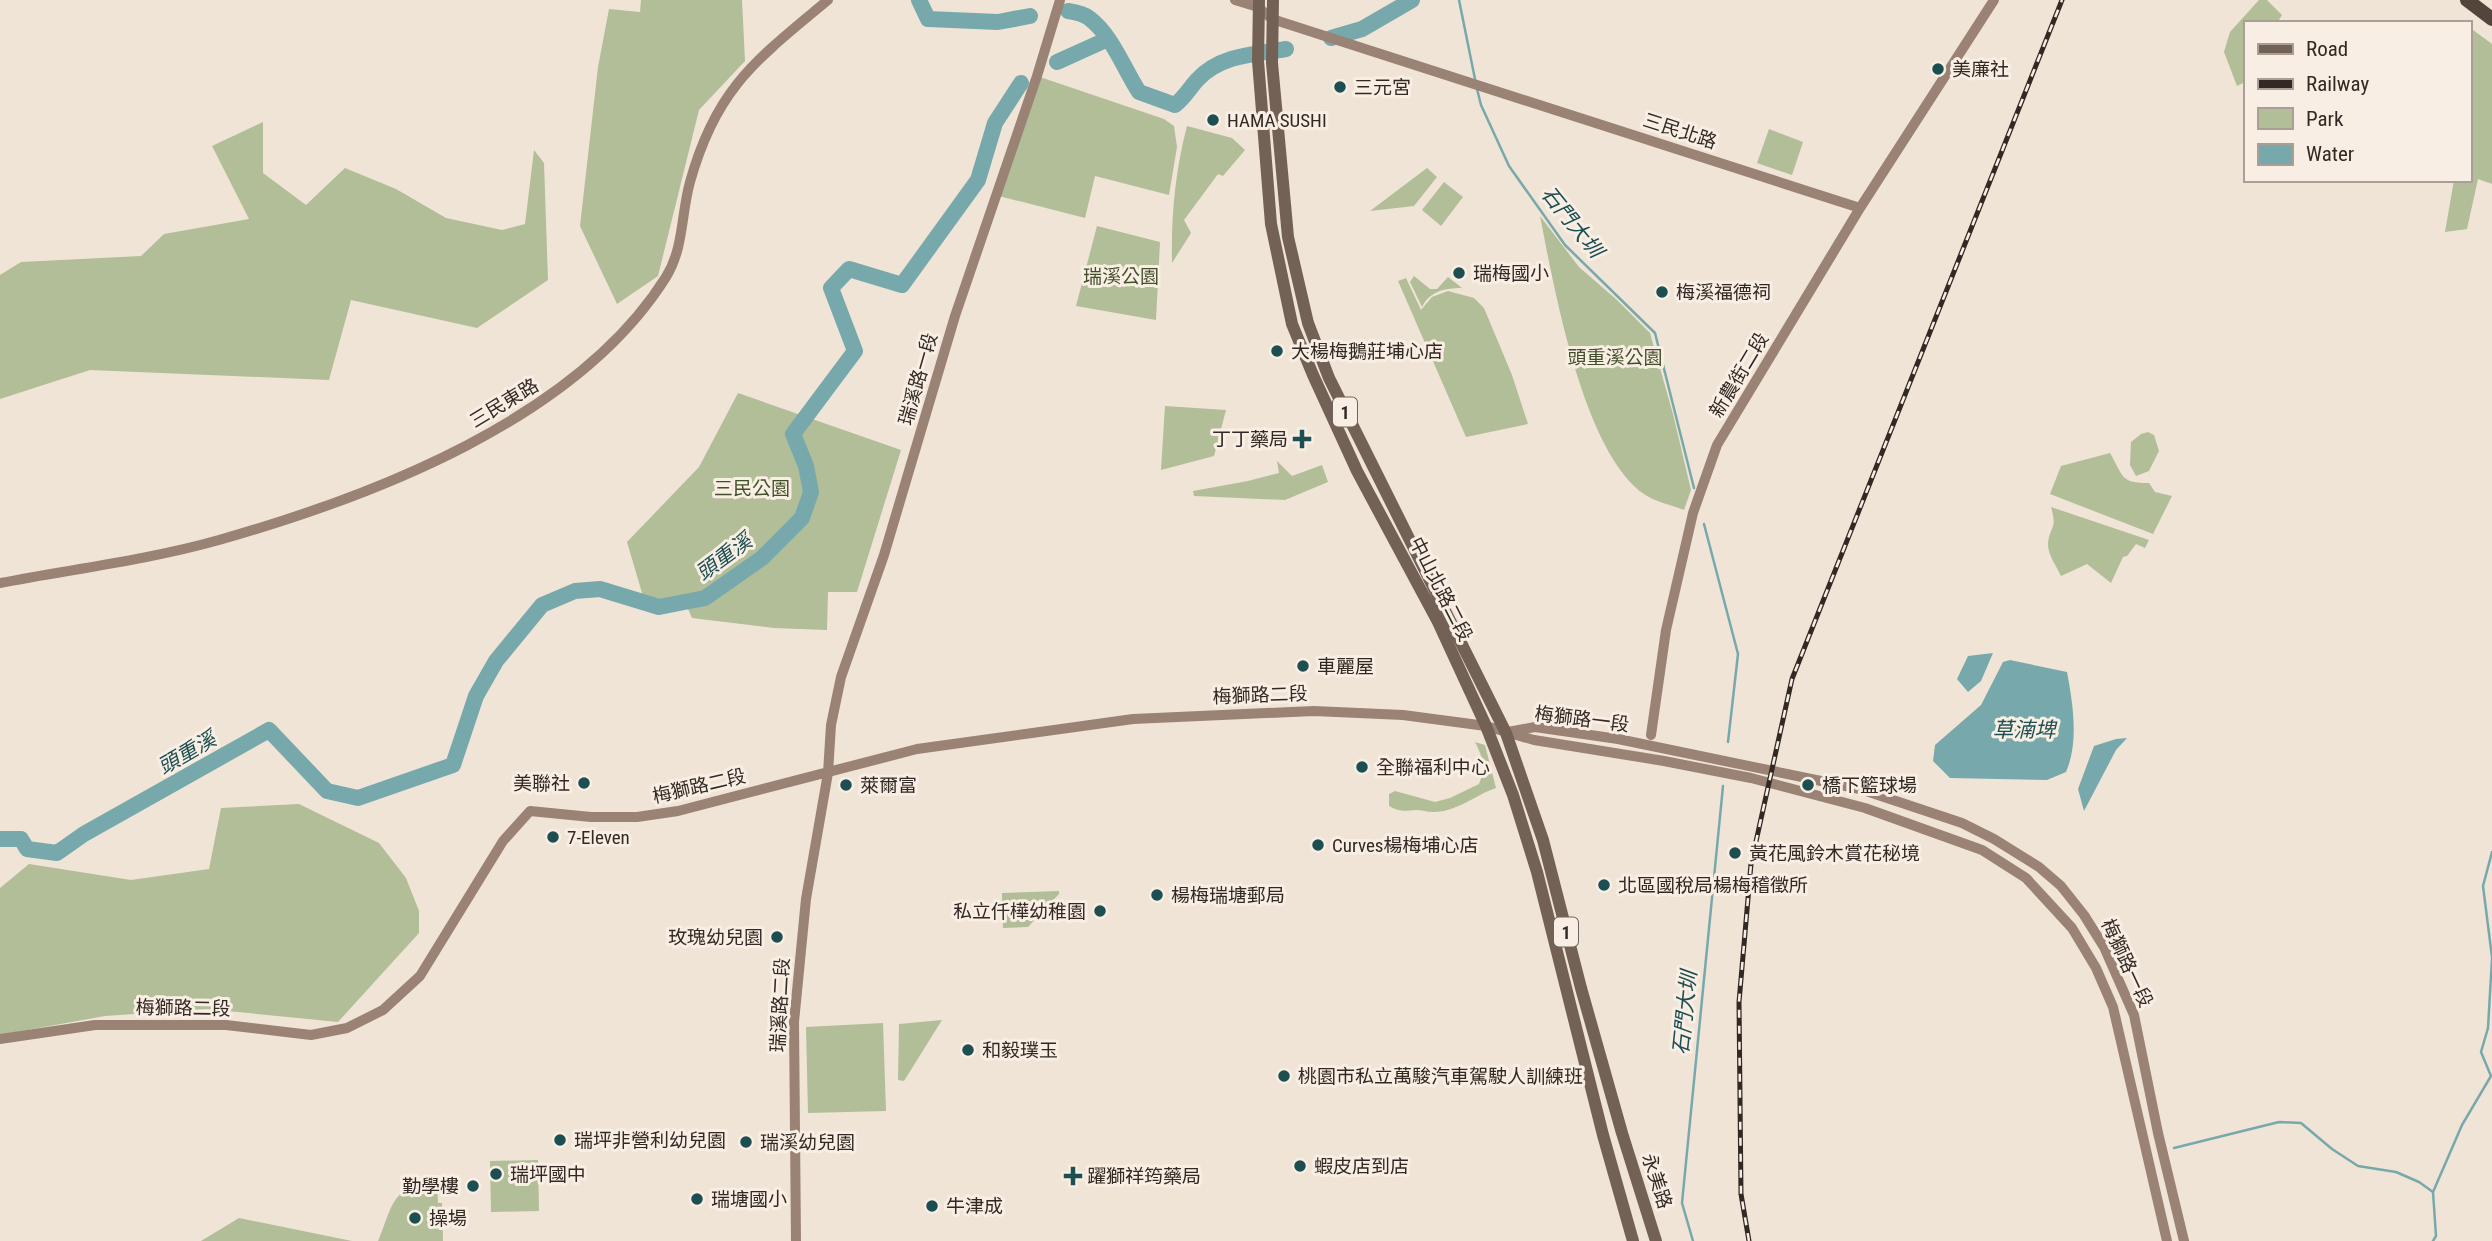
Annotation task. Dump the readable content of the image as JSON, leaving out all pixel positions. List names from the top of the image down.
{
  "streets": {
    "main road": ["1", "中山北路二段", "永美路"],
    "street": [
      "三民北路",
      "新農街二段",
      "瑞溪路一段",
      "三民東路",
      "梅獅路二段",
      "梅獅路一段",
      "瑞溪路二段"
    ]
  },
  "crossings": [
    ["三民北路", "新農街二段"],
    ["三民北路", "1"],
    ["三民北路", "中山北路二段"],
    ["瑞溪路一段", "梅獅路二段"],
    ["瑞溪路一段", "瑞溪路二段"],
    ["1", "中山北路二段"],
    ["中山北路二段", "梅獅路二段"],
    ["中山北路二段", "梅獅路一段"],
    ["中山北路二段", "永美路"],
    ["梅獅路二段", "梅獅路一段"],
    ["梅獅路二段", "瑞溪路二段"]
  ],
  "water": ["石門大圳", "頭重溪", "草湳埤"],
  "parks": ["瑞溪公園", "頭重溪公園", "三民公園"],
  "places": {
    "other": [
      "美廉社",
      "三元宮",
      "HAMA SUSHI",
      "瑞梅國小",
      "梅溪福德祠",
      "大楊梅鵝莊埔心店",
      "車麗屋",
      "全聯福利中心",
      "美聯社",
      "萊爾富",
      "橋下籃球場",
      "7-Eleven",
      "Curves楊梅埔心店",
      "黃花風鈴木賞花秘境",
      "北區國稅局楊梅稽徵所",
      "楊梅瑞塘郵局",
      "私立仟樺幼稚園",
      "玫瑰幼兒園",
      "和毅璞玉",
      "桃園市私立萬駿汽車駕駛人訓練班",
      "瑞坪非營利幼兒園",
      "瑞溪幼兒園",
      "蝦皮店到店",
      "瑞坪國中",
      "勤學樓",
      "瑞塘國小",
      "牛津成",
      "操場"
    ],
    "health": ["丁丁藥局", "躍獅祥筠藥局"]
  },
  "legend": [
    "Road",
    "Railway",
    "Park",
    "Water"
  ]
}
